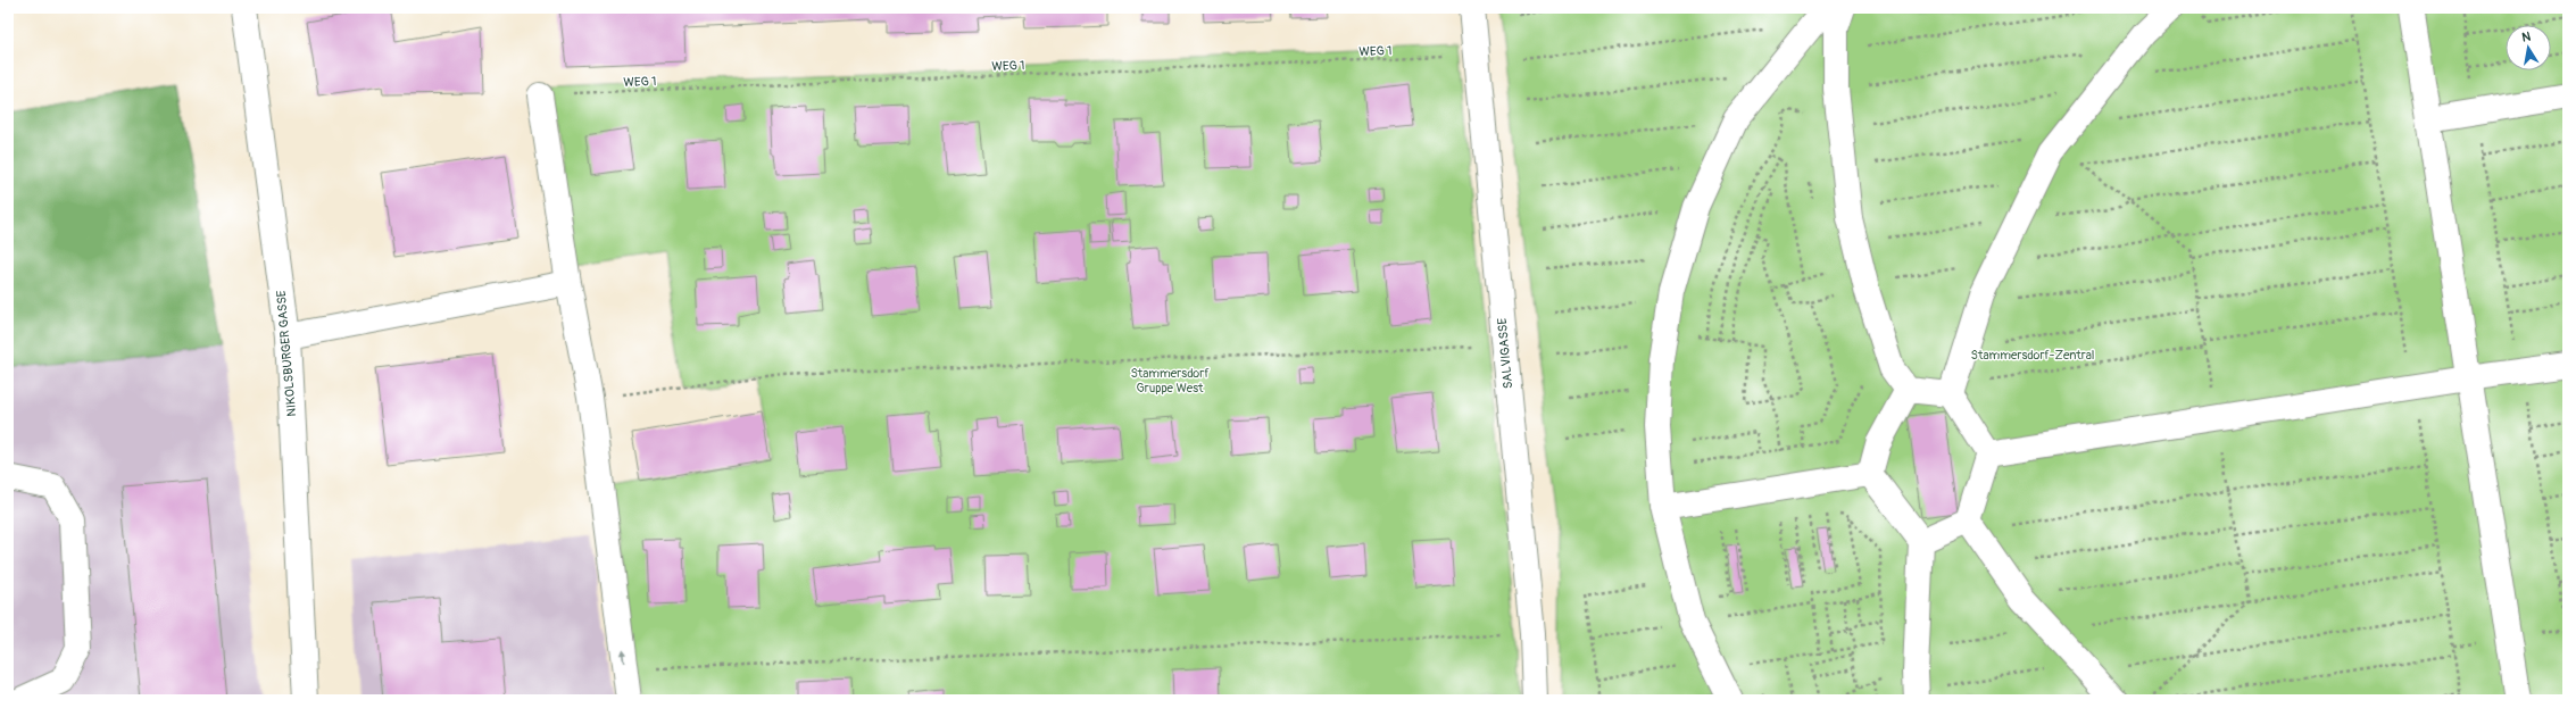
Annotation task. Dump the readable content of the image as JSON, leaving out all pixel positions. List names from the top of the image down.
{
  "streets": {
    "street": ["NIKOLSBURGER GASSE", "SALVIGASSE"],
    "path": ["WEG 1"]
  },
  "crossings": [
    ["WEG 1", "SALVIGASSE"]
  ],
  "parks": ["Stammersdorf-Zentral", "Stammersdorf Gruppe West"],
  "north": "top"
}
